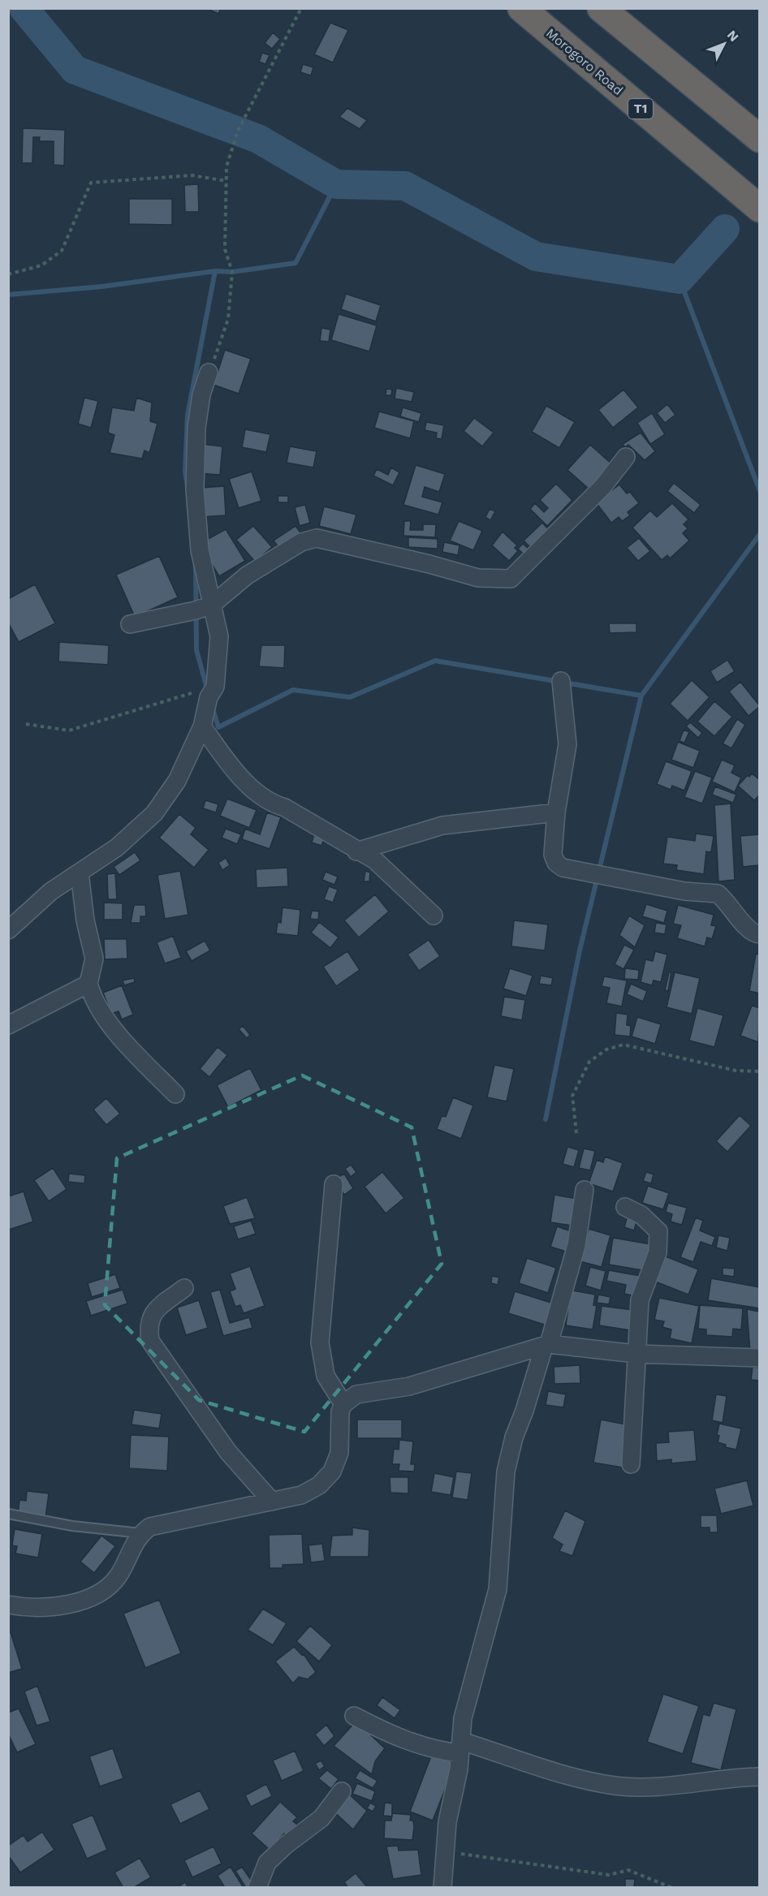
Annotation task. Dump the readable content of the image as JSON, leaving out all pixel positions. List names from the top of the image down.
{
  "streets": {
    "highway": ["Morogoro Road", "T1"]
  },
  "north": "top right"
}
